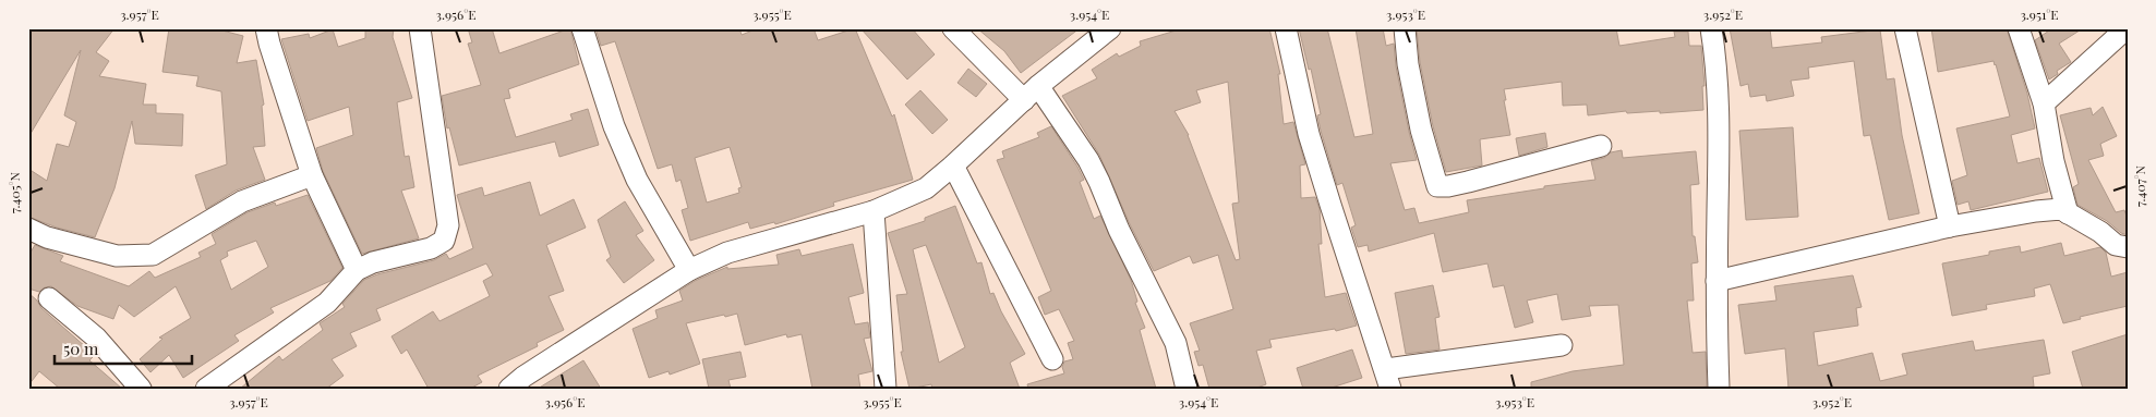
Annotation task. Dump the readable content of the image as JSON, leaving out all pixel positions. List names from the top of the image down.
{
  "scale_bar": "50 m",
  "coordinates": [
    "3.957°E",
    "3.956°E",
    "3.955°E",
    "3.954°E",
    "3.953°E",
    "3.952°E",
    "3.951°E",
    "7.407°N",
    "7.405°N"
  ]
}
